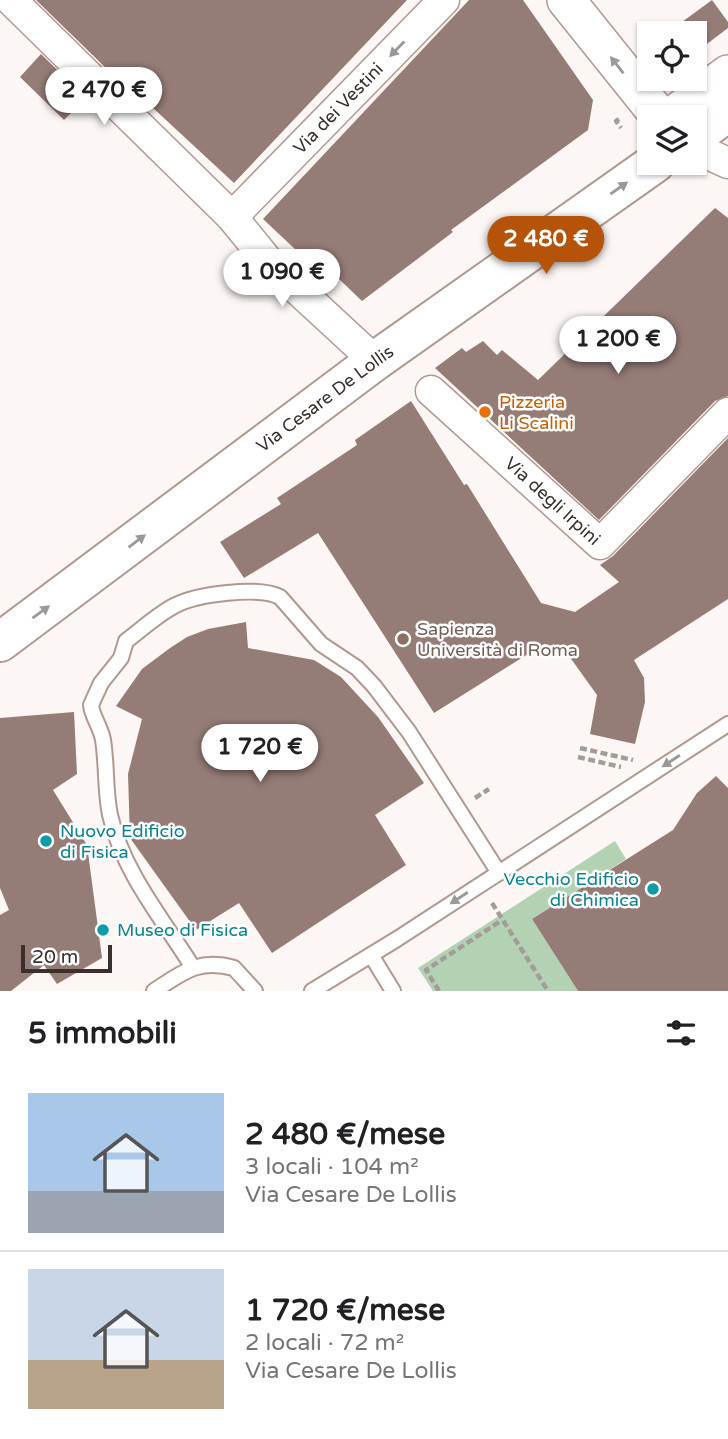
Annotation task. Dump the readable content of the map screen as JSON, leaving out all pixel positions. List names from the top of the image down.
{
  "streets": {
    "main road": ["Via Cesare De Lollis"],
    "street": ["Via dei Vestini", "Via degli Irpini"]
  },
  "one_way": ["Via dei Vestini", "Via Cesare De Lollis"],
  "places": [
    "Pizzeria Li Scalini",
    "Sapienza Università di Roma",
    "Nuovo Edificio di Fisica",
    "Vecchio Edificio di Chimica",
    "Museo di Fisica"
  ],
  "scale_bar": "20 m",
  "page": {
    "price": [
      "2 470 €",
      "2 480 €",
      "1 090 €",
      "1 200 €",
      "1 720 €"
    ],
    "scale": "20 m",
    "heading": "5 immobili",
    "list": [
      {
        "name": "2 480 €/mese",
        "note": "3 locali · 104 m² · Via Cesare De Lollis"
      },
      {
        "name": "1 720 €/mese",
        "note": "2 locali · 72 m² · Via Cesare De Lollis"
      }
    ]
  }
}
